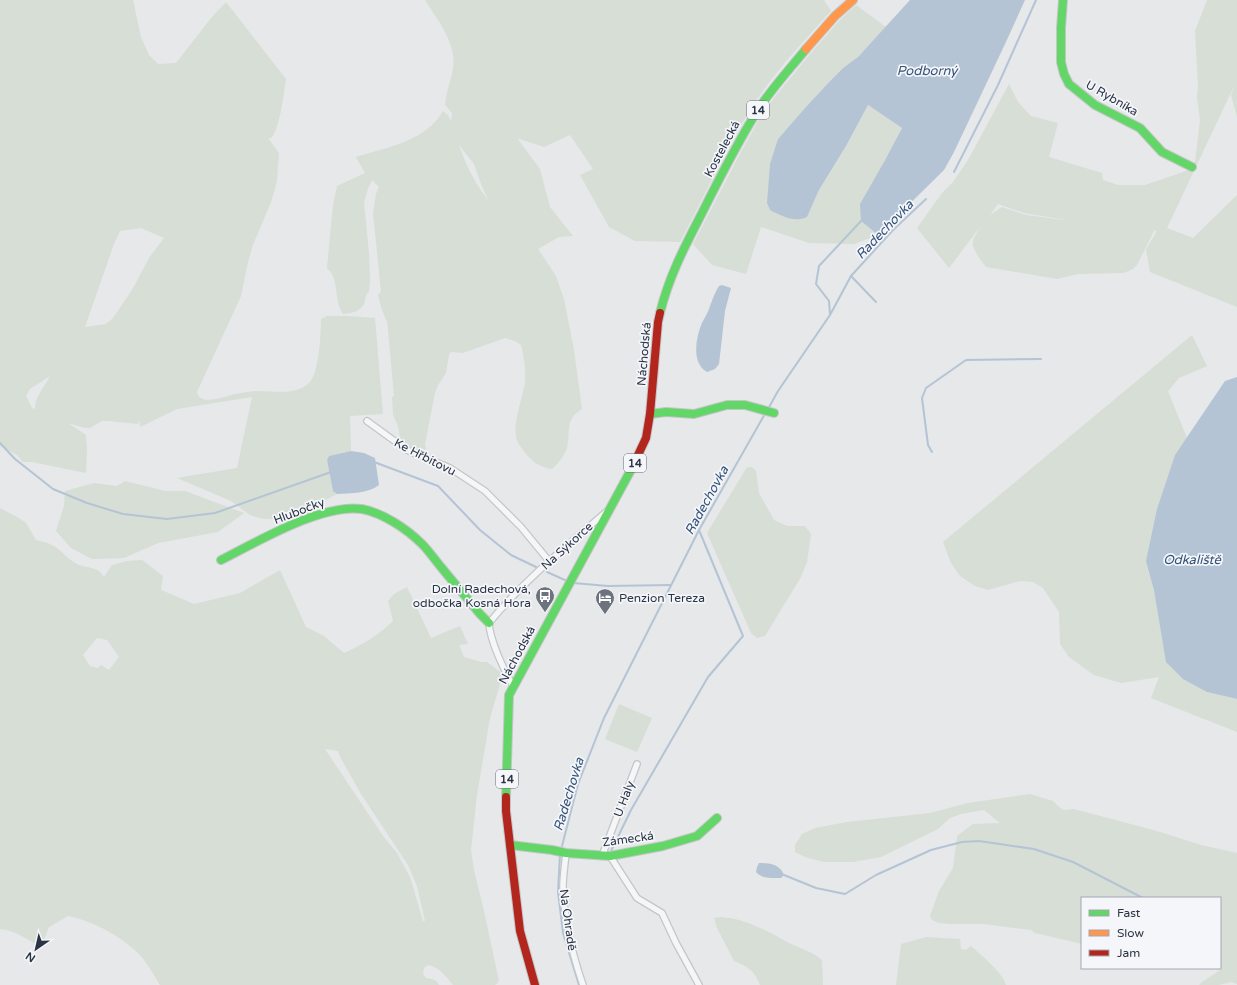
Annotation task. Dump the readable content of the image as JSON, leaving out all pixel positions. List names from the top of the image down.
{
  "streets": {
    "main road": [
      "U Rybníka",
      "14",
      "Kostelecká",
      "Náchodská",
      "Hlubočky",
      "Zámecká"
    ],
    "street": [
      "Ke Hřbitovu",
      "Na Sýkorce",
      "U Haly",
      "Na Ohradě"
    ]
  },
  "crossings": [
    ["Kostelecká", "Náchodská"],
    ["Náchodská", "Na Sýkorce"],
    ["Náchodská", "Zámecká"],
    ["Ke Hřbitovu", "Na Sýkorce"],
    ["Hlubočky", "Na Sýkorce"],
    ["U Haly", "Zámecká"],
    ["Zámecká", "Na Ohradě"]
  ],
  "water": ["Podborný", "Radechovka", "Odkaliště"],
  "places": {
    "bus stop": ["Dolní Radechová, odbočka Kosná Hora"],
    "hotel": ["Penzion Tereza"]
  },
  "legend": ["Fast", "Slow", "Jam"],
  "north": "bottom left"
}
